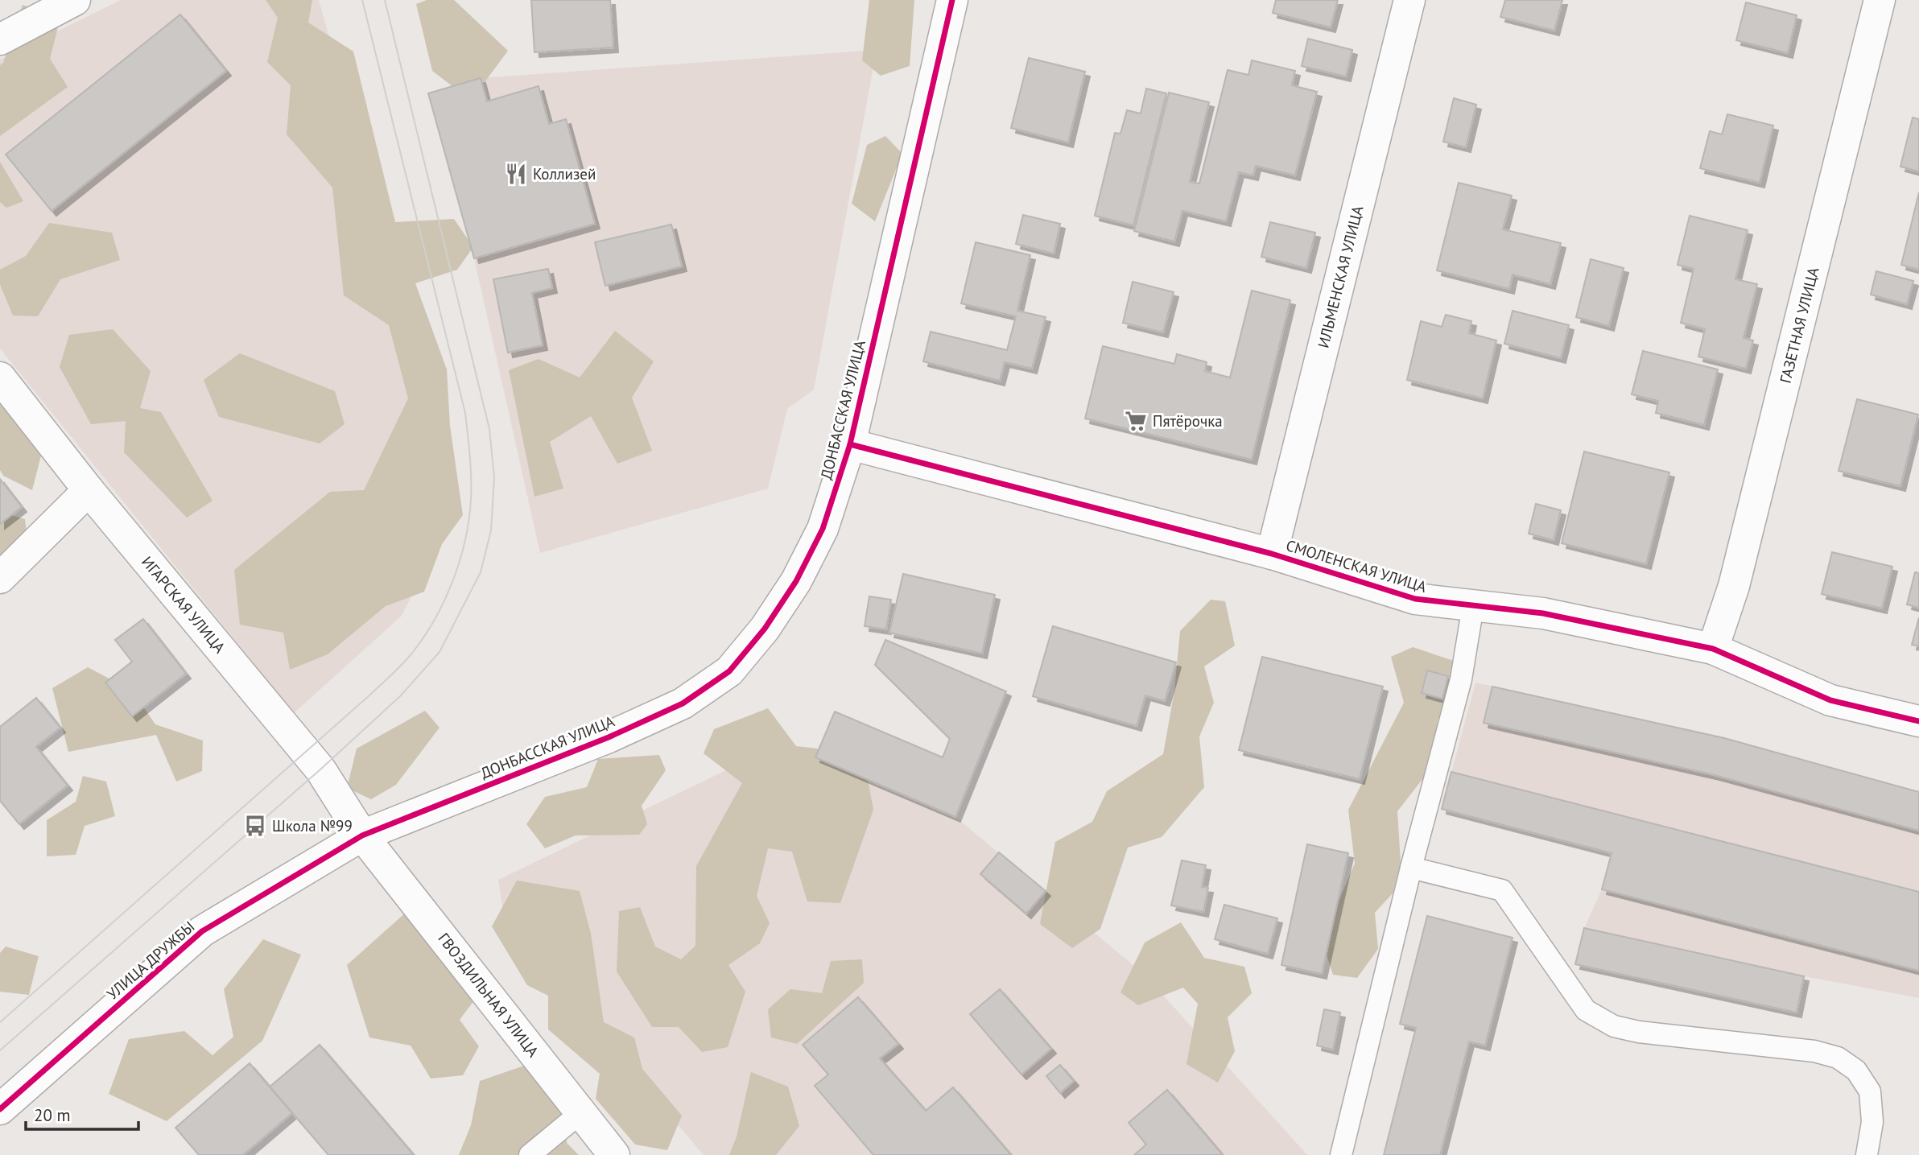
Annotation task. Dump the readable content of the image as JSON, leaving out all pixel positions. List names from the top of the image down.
{
  "streets": {
    "street": [
      "ИЛЬМЕНСКАЯ УЛИЦА",
      "ГАЗЕТНАЯ УЛИЦА",
      "ДОНБАССКАЯ УЛИЦА",
      "СМОЛЕНСКАЯ УЛИЦА",
      "ИГАРСКАЯ УЛИЦА",
      "УЛИЦА ДРУЖБЫ",
      "ГВОЗДИЛЬНАЯ УЛИЦА"
    ]
  },
  "crossings": [
    ["ИЛЬМЕНСКАЯ УЛИЦА", "СМОЛЕНСКАЯ УЛИЦА"],
    ["ГАЗЕТНАЯ УЛИЦА", "СМОЛЕНСКАЯ УЛИЦА"],
    ["ДОНБАССКАЯ УЛИЦА", "СМОЛЕНСКАЯ УЛИЦА"],
    ["ДОНБАССКАЯ УЛИЦА", "ИГАРСКАЯ УЛИЦА"],
    ["ДОНБАССКАЯ УЛИЦА", "УЛИЦА ДРУЖБЫ"],
    ["ДОНБАССКАЯ УЛИЦА", "ГВОЗДИЛЬНАЯ УЛИЦА"],
    ["ИГАРСКАЯ УЛИЦА", "УЛИЦА ДРУЖБЫ"],
    ["ИГАРСКАЯ УЛИЦА", "ГВОЗДИЛЬНАЯ УЛИЦА"],
    ["УЛИЦА ДРУЖБЫ", "ГВОЗДИЛЬНАЯ УЛИЦА"]
  ],
  "places": {
    "restaurant": ["Коллизей"],
    "supermarket": ["Пятёрочка"],
    "bus stop": ["Школа №99"]
  },
  "scale_bar": "20 m"
}
